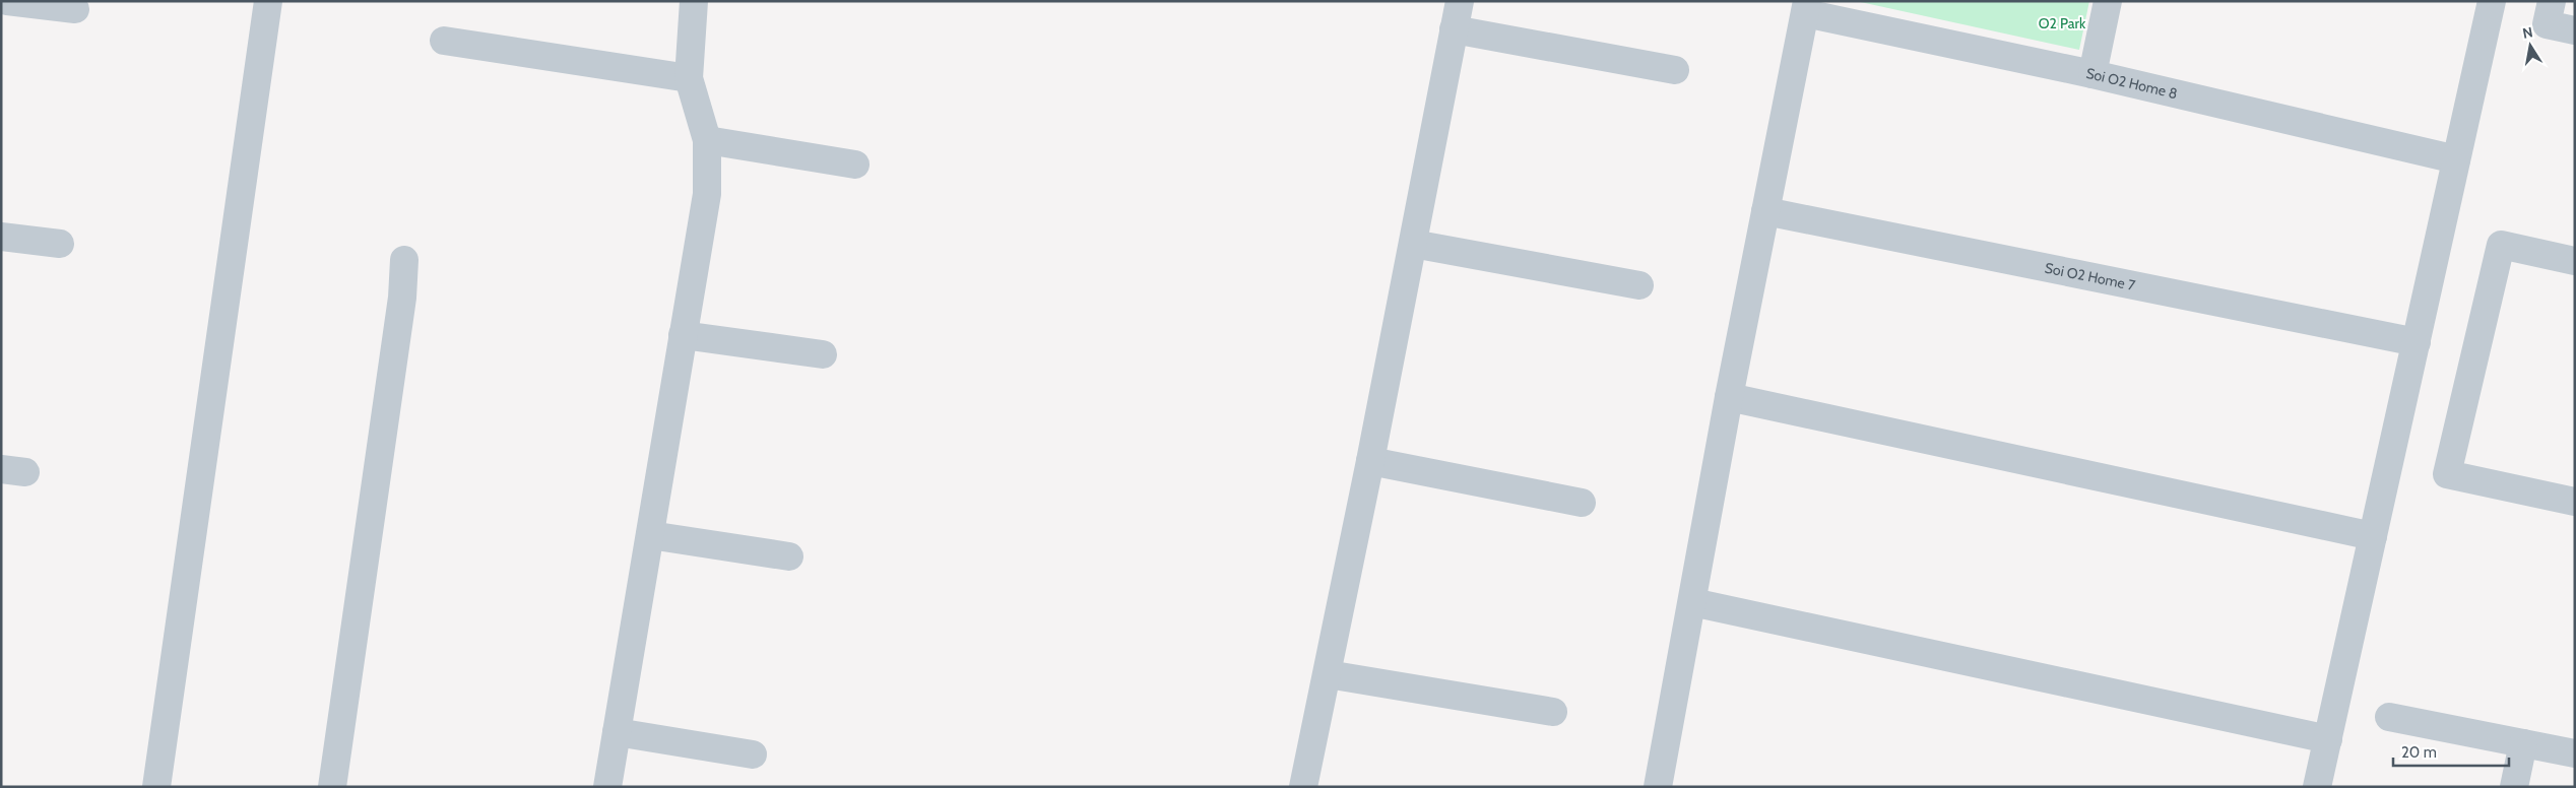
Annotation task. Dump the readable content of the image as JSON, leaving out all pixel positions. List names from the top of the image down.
{
  "streets": {
    "street": ["Soi O2 Home 8", "Soi O2 Home 7"]
  },
  "parks": ["O2 Park"],
  "scale_bar": "20 m",
  "north": "top"
}
